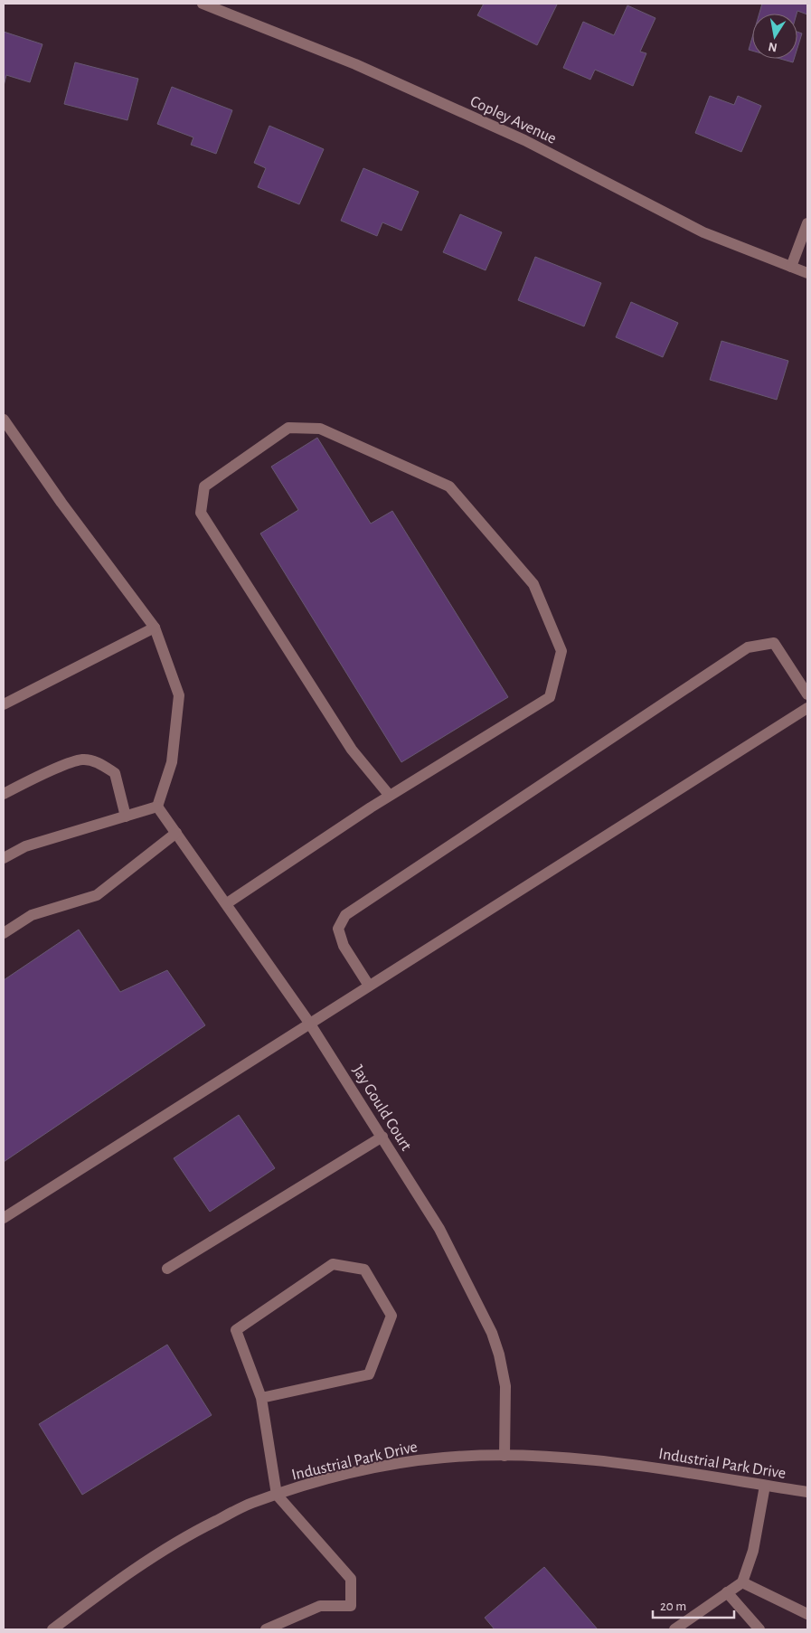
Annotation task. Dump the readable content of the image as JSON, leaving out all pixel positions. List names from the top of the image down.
{
  "streets": {
    "street": ["Copley Avenue", "Jay Gould Court", "Industrial Park Drive"]
  },
  "crossings": [
    ["Jay Gould Court", "Industrial Park Drive"]
  ],
  "scale_bar": "20 m",
  "north": "bottom"
}
